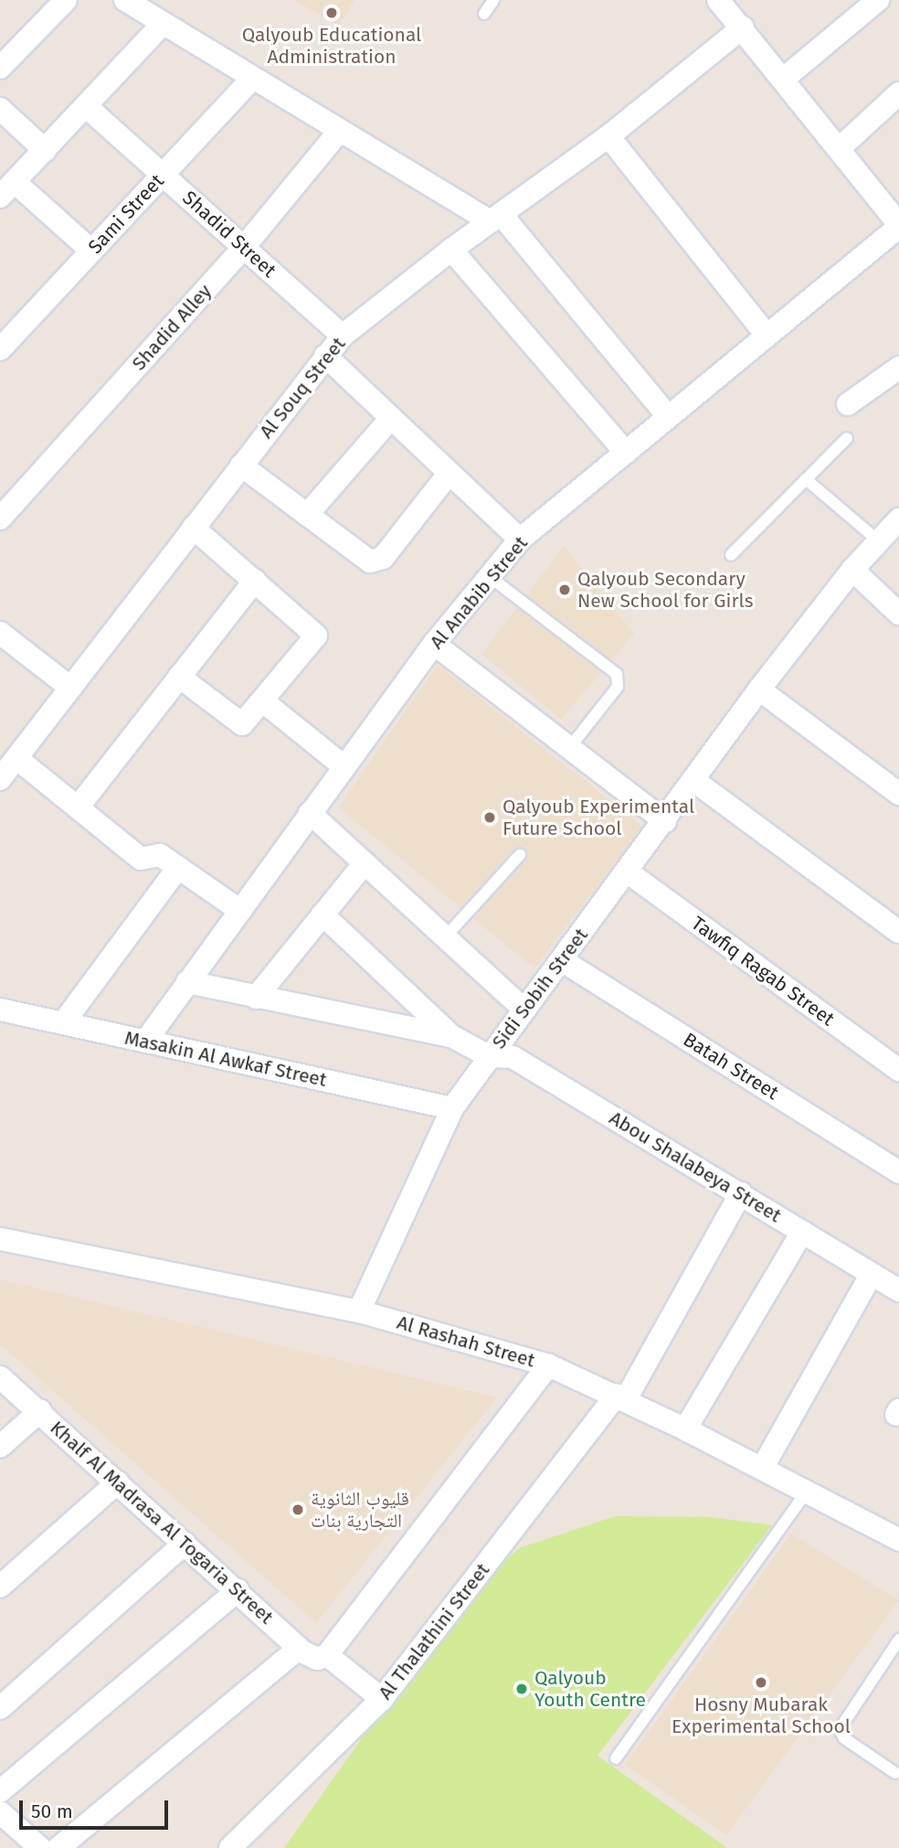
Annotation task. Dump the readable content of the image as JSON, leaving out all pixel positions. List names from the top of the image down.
{
  "streets": {
    "street": [
      "Sami Street",
      "Shadid Street",
      "Shadid Alley",
      "Al Souq Street",
      "Al Anabib Street",
      "Tawfiq Ragab Street",
      "Sidi Sobih Street",
      "Masakin Al Awkaf Street",
      "Batah Street",
      "Abou Shalabeya Street",
      "Al Rashah Street",
      "Khalf Al Madrasa Al Togaria Street",
      "Al Thalathini Street"
    ]
  },
  "crossings": [
    ["Sami Street", "Shadid Street"],
    ["Shadid Street", "Shadid Alley"],
    ["Shadid Street", "Al Souq Street"],
    ["Al Anabib Street", "Masakin Al Awkaf Street"],
    ["Tawfiq Ragab Street", "Sidi Sobih Street"],
    ["Sidi Sobih Street", "Masakin Al Awkaf Street"],
    ["Sidi Sobih Street", "Batah Street"],
    ["Sidi Sobih Street", "Abou Shalabeya Street"],
    ["Sidi Sobih Street", "Al Rashah Street"],
    ["Abou Shalabeya Street", "Al Thalathini Street"],
    ["Al Rashah Street", "Al Thalathini Street"]
  ],
  "places": [
    "Qalyoub Educational Administration",
    "Qalyoub Secondary New School for Girls",
    "Qalyoub Experimental Future School",
    "قليوب الثانوية التجارية بنات",
    "Hosny Mubarak Experimental School",
    "Qalyoub Youth Centre"
  ],
  "scale_bar": "50 m"
}
